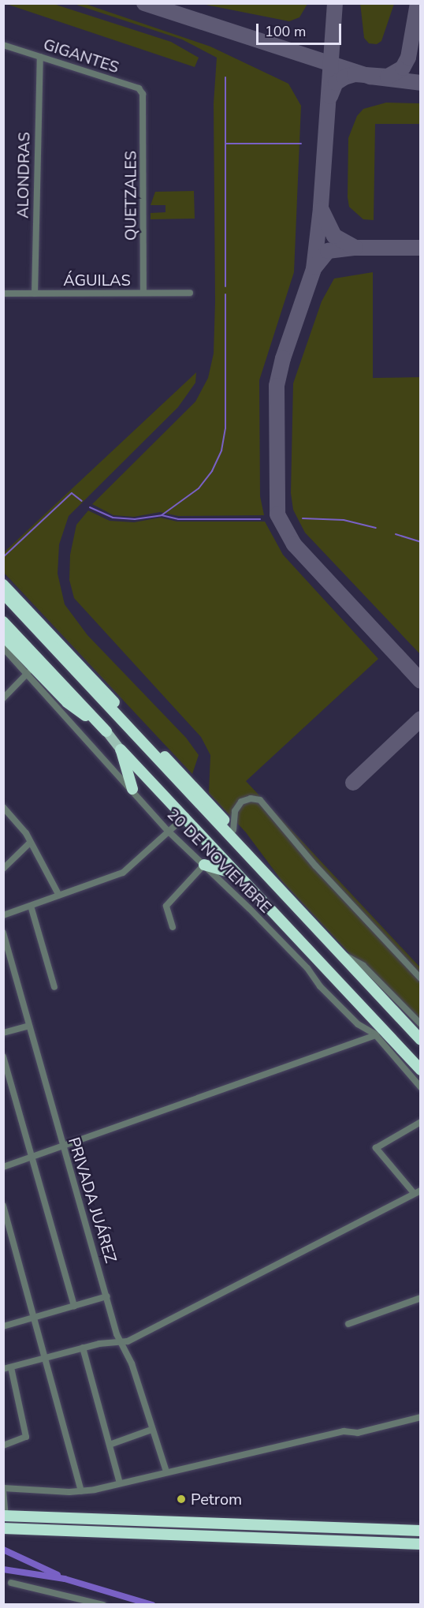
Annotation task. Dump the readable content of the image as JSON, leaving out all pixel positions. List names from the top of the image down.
{
  "streets": {
    "street": [
      "GIGANTES",
      "ALONDRAS",
      "QUETZALES",
      "ÁGUILAS",
      "20 DE NOVIEMBRE",
      "PRIVADA JUÁREZ"
    ]
  },
  "crossings": [
    ["GIGANTES", "ALONDRAS"],
    ["GIGANTES", "QUETZALES"],
    ["ALONDRAS", "ÁGUILAS"],
    ["QUETZALES", "ÁGUILAS"]
  ],
  "places": ["Petrom"],
  "scale_bar": "100 m"
}
